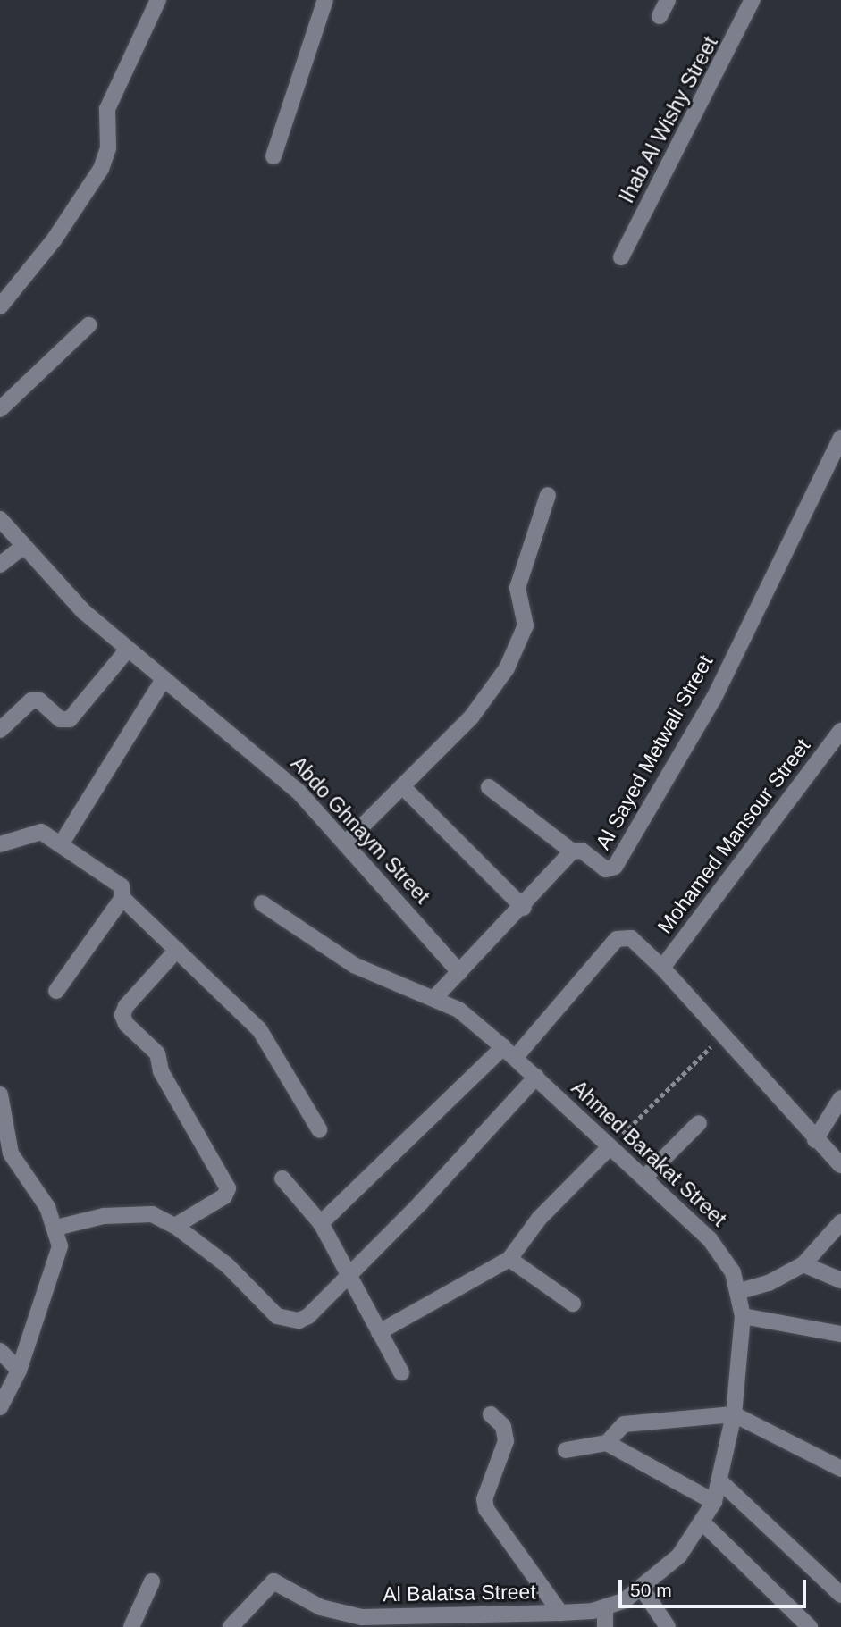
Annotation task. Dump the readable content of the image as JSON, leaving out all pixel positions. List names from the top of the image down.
{
  "streets": {
    "street": [
      "Ihab Al Wishy Street",
      "Al Sayed Metwali Street",
      "Abdo Ghnaym Street",
      "Mohamed Mansour Street",
      "Ahmed Barakat Street",
      "Al Balatsa Street"
    ]
  },
  "crossings": [
    ["Al Sayed Metwali Street", "Abdo Ghnaym Street"],
    ["Al Sayed Metwali Street", "Ahmed Barakat Street"],
    ["Ahmed Barakat Street", "Al Balatsa Street"]
  ],
  "scale_bar": "50 m"
}
